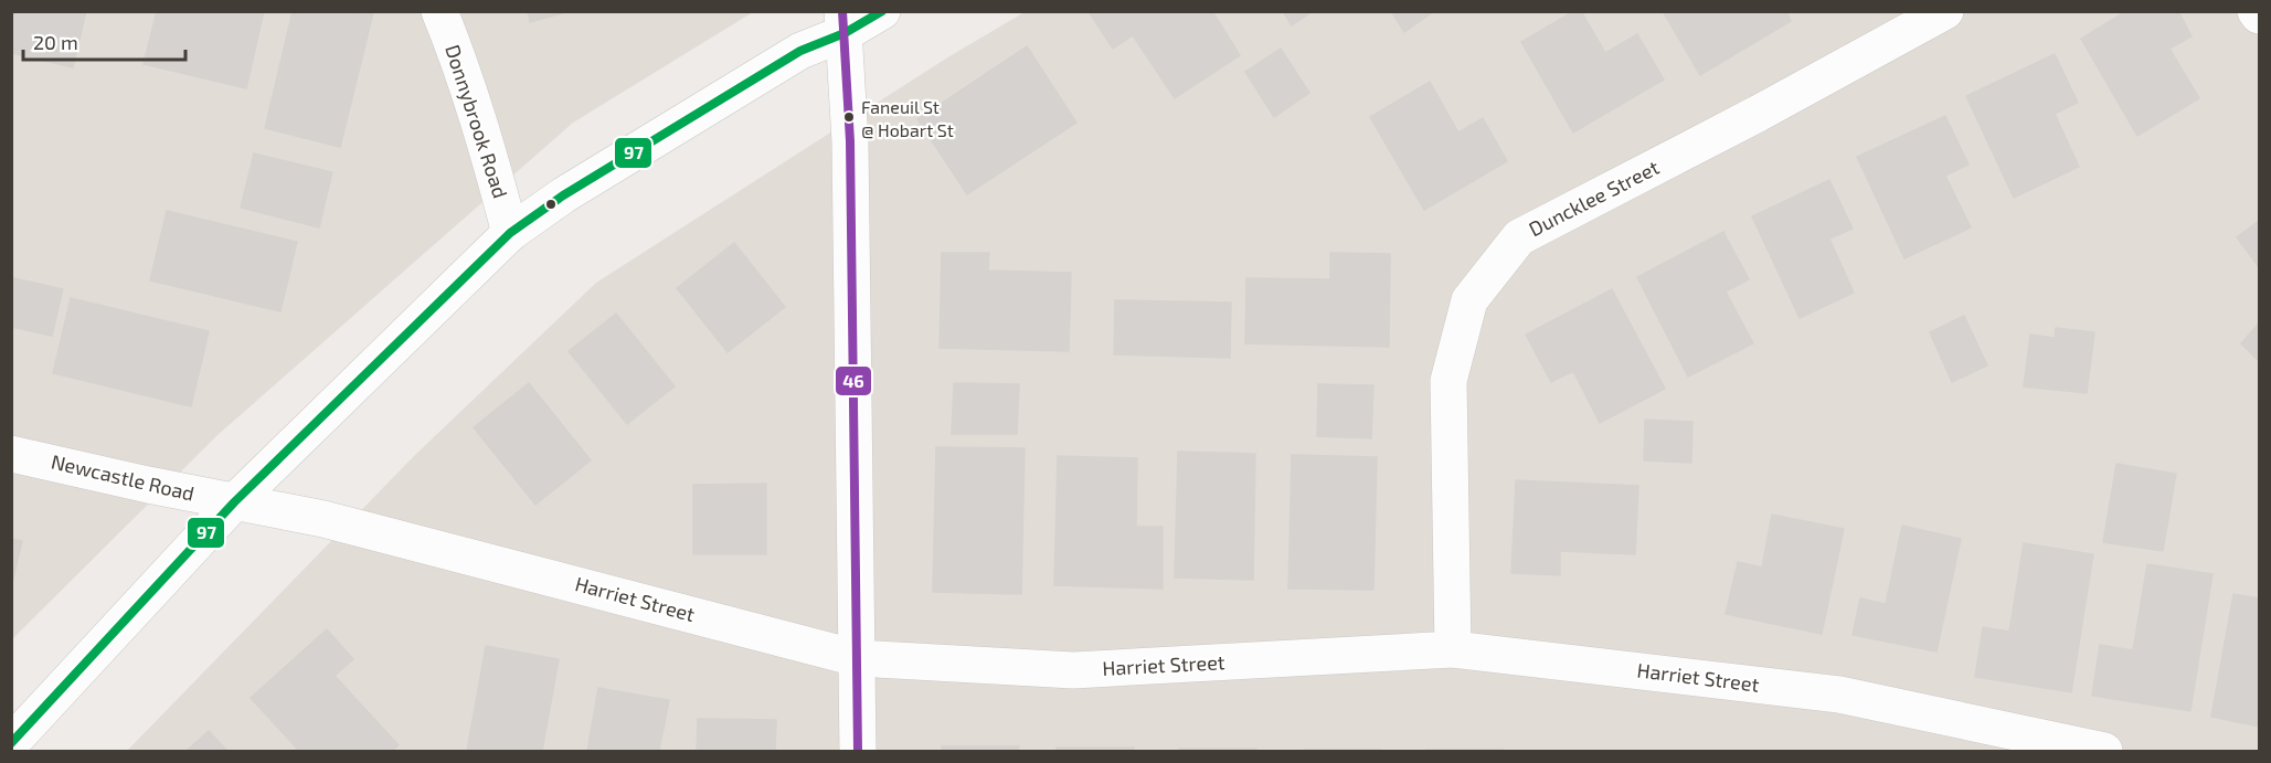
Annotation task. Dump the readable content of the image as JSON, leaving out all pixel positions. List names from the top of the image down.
{
  "streets": {
    "street": [
      "Donnybrook Road",
      "Duncklee Street",
      "Newcastle Road",
      "Harriet Street"
    ]
  },
  "crossings": [
    ["Duncklee Street", "Harriet Street"],
    ["Newcastle Road", "Harriet Street"]
  ],
  "places": ["Faneuil St @ Hobart St"],
  "lines": ["transit line 97", "transit line 46"],
  "scale_bar": "20 m"
}
